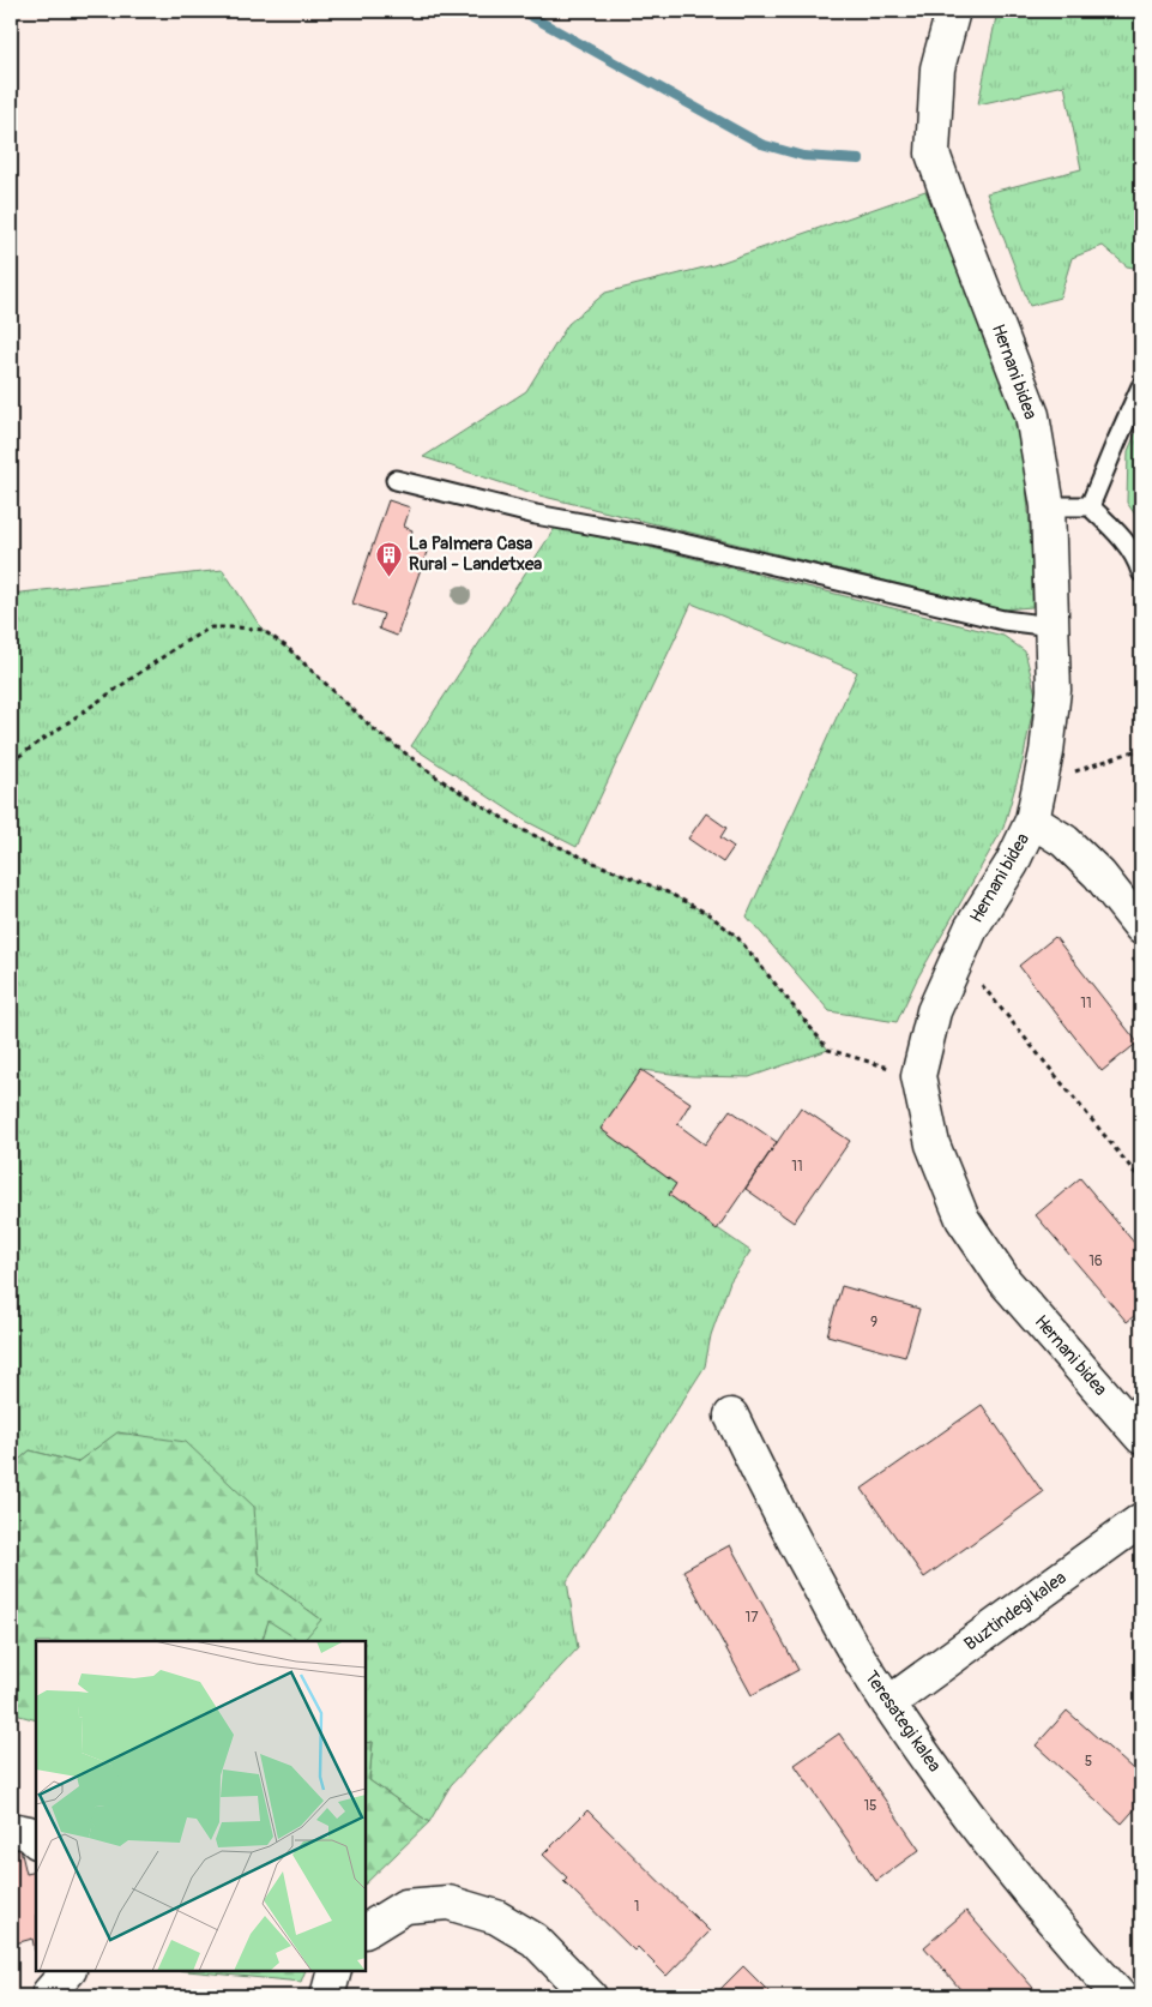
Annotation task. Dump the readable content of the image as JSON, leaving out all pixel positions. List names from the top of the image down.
{
  "streets": {
    "street": ["Hernani bidea", "Buztindegi kalea", "Teresategi kalea"]
  },
  "crossings": [
    ["Buztindegi kalea", "Teresategi kalea"]
  ],
  "places": {
    "building": ["La Palmera Casa Rural - Landetxea"]
  },
  "house_numbers": [
    "11",
    "11",
    "16",
    "9",
    "17",
    "5",
    "15",
    "1"
  ]
}
